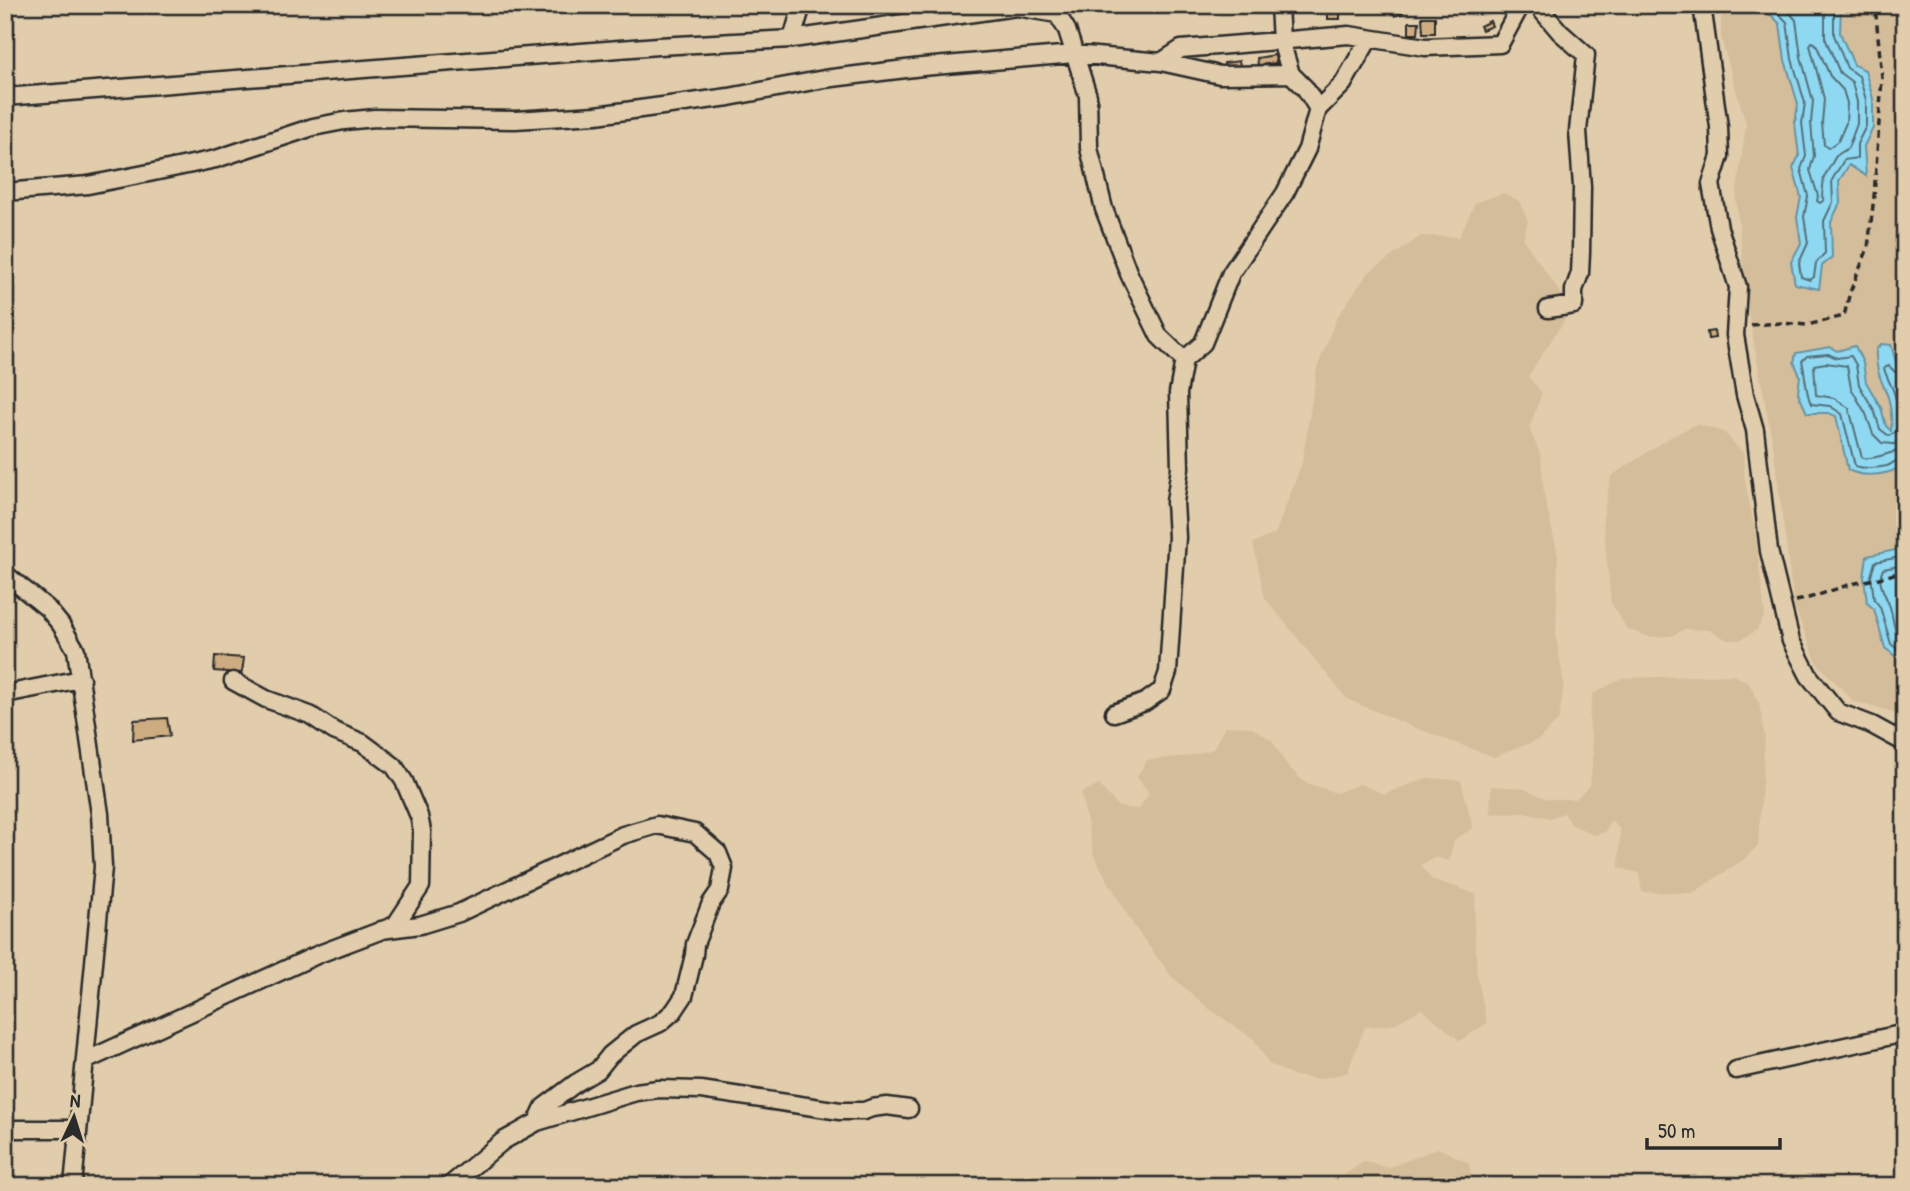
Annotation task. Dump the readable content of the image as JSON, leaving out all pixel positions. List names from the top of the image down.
{
  "scale_bar": "50 m",
  "north": "top"
}
